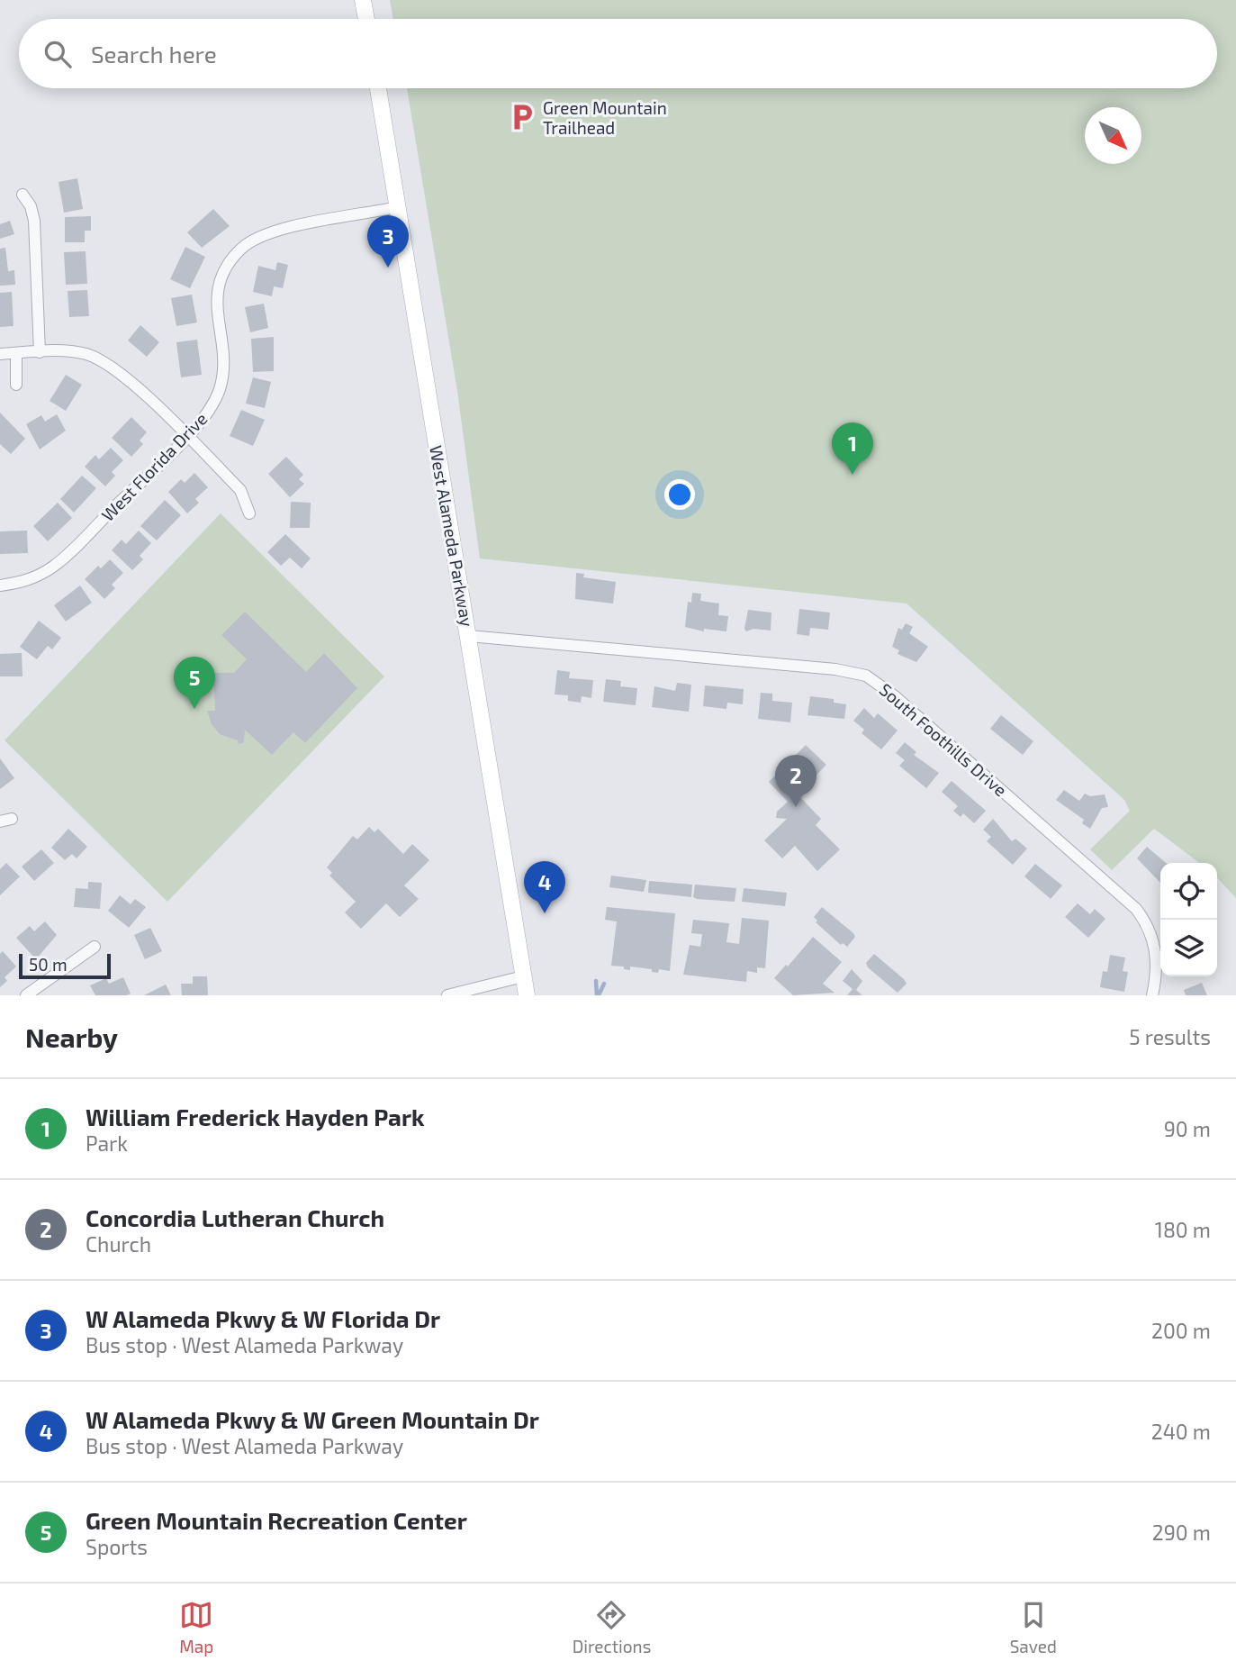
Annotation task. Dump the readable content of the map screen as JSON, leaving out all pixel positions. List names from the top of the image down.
{
  "streets": {
    "main road": ["West Alameda Parkway"],
    "street": ["West Florida Drive", "South Foothills Drive"]
  },
  "crossings": [
    ["West Florida Drive", "West Alameda Parkway"],
    ["West Alameda Parkway", "South Foothills Drive"]
  ],
  "places": {
    "parking": ["Green Mountain Trailhead"]
  },
  "scale_bar": "50 m",
  "north": "bottom right",
  "page": {
    "search": "Search here",
    "pins": [
      "3",
      "1",
      "5",
      "2",
      "4"
    ],
    "scale": "50 m",
    "heading": ["Nearby", "5 results"],
    "list": [
      {
        "mark": "1",
        "name": "William Frederick Hayden Park",
        "note": "Park",
        "value": "90 m"
      },
      {
        "mark": "2",
        "name": "Concordia Lutheran Church",
        "note": "Church",
        "value": "180 m"
      },
      {
        "mark": "3",
        "name": "W Alameda Pkwy & W Florida Dr",
        "note": "Bus stop · West Alameda Parkway",
        "value": "200 m"
      },
      {
        "mark": "4",
        "name": "W Alameda Pkwy & W Green Mountain Dr",
        "note": "Bus stop · West Alameda Parkway",
        "value": "240 m"
      },
      {
        "mark": "5",
        "name": "Green Mountain Recreation Center",
        "note": "Sports",
        "value": "290 m"
      }
    ],
    "nav": ["Map", "Directions", "Saved"]
  }
}
